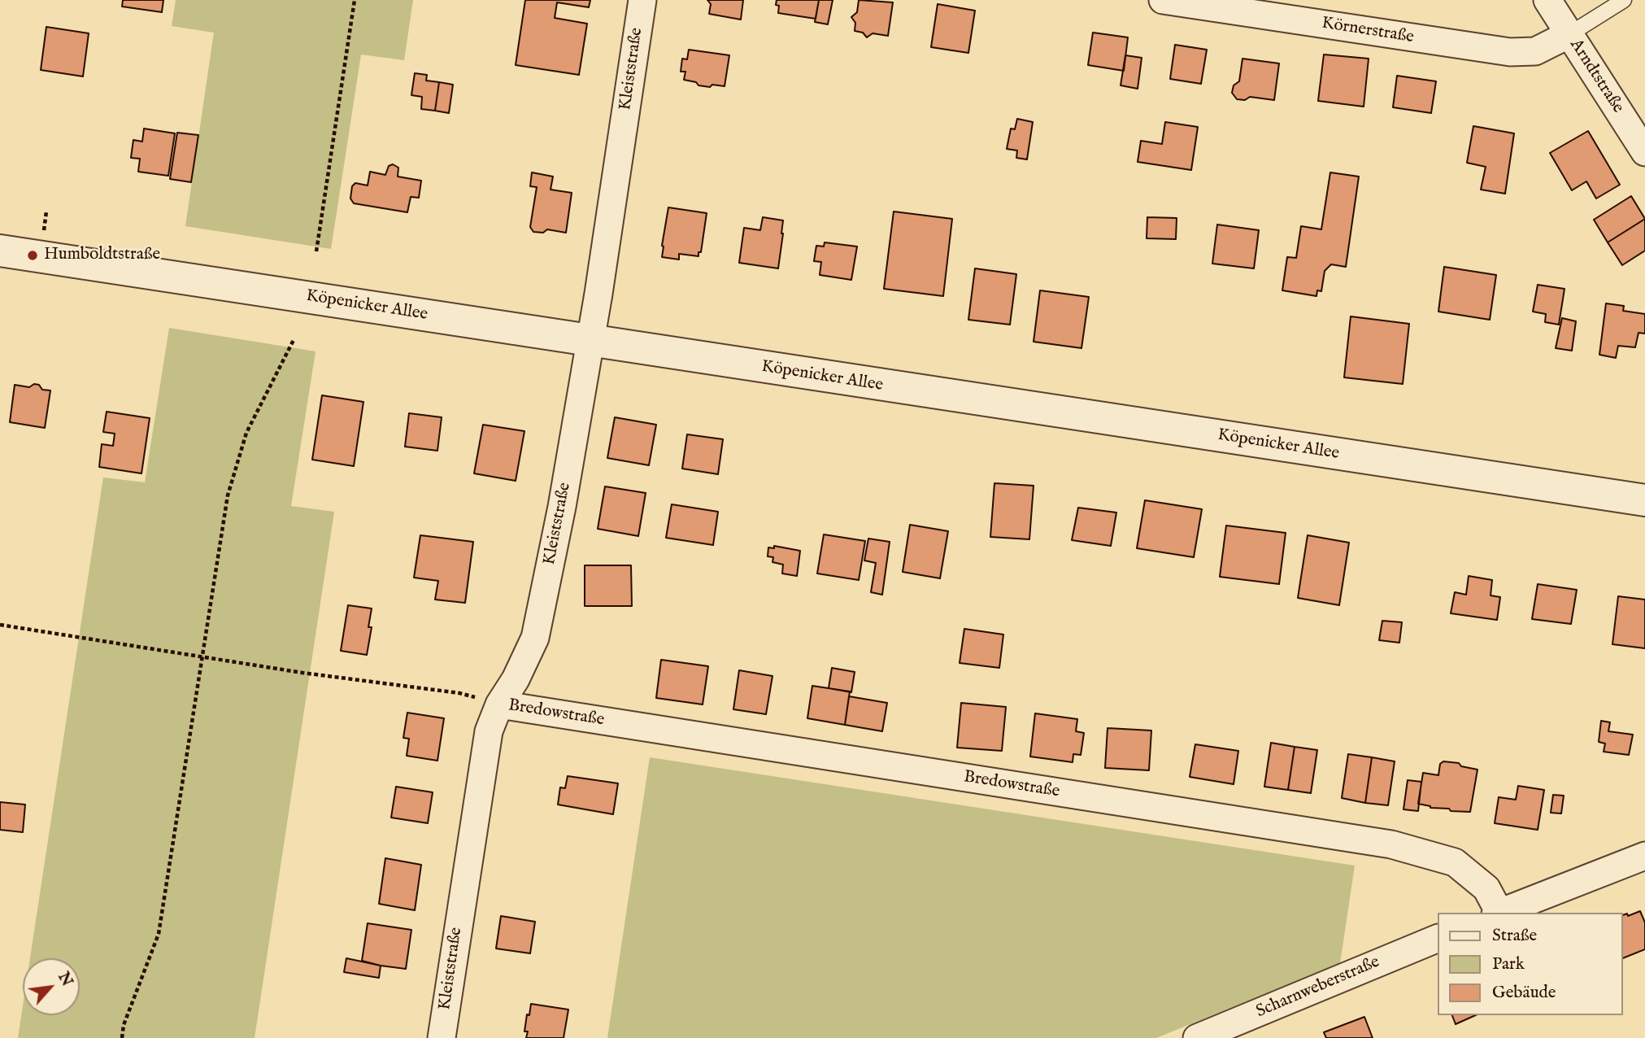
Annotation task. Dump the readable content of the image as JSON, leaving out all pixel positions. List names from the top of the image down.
{
  "streets": {
    "street": [
      "Körnerstraße",
      "Kleiststraße",
      "Arndtstraße",
      "Köpenicker Allee",
      "Bredowstraße",
      "Scharnweberstraße"
    ]
  },
  "crossings": [
    ["Körnerstraße", "Arndtstraße"],
    ["Kleiststraße", "Köpenicker Allee"],
    ["Kleiststraße", "Bredowstraße"]
  ],
  "places": ["Humboldtstraße"],
  "legend": ["Straße", "Park", "Gebäude"],
  "north": "top right"
}
